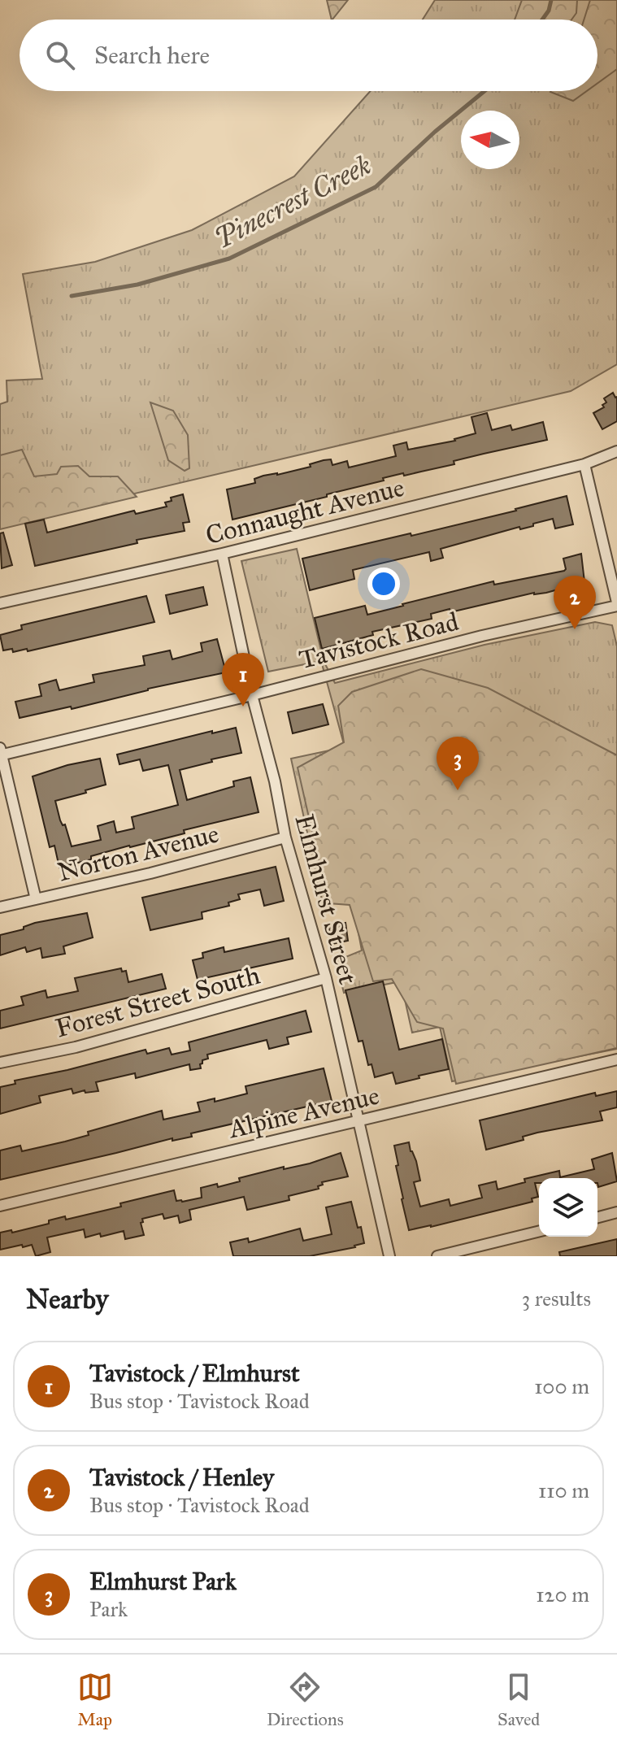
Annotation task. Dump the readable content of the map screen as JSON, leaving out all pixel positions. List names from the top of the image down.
{
  "streets": {
    "street": [
      "Connaught Avenue",
      "Tavistock Road",
      "Norton Avenue",
      "Elmhurst Street",
      "Forest Street South",
      "Alpine Avenue"
    ]
  },
  "crossings": [
    ["Connaught Avenue", "Elmhurst Street"],
    ["Tavistock Road", "Elmhurst Street"],
    ["Norton Avenue", "Elmhurst Street"],
    ["Elmhurst Street", "Forest Street South"],
    ["Elmhurst Street", "Alpine Avenue"]
  ],
  "water": ["Pinecrest Creek"],
  "north": "left",
  "page": {
    "search": "Search here",
    "pins": ["2", "1", "3"],
    "heading": ["Nearby", "3 results"],
    "list": [
      {
        "mark": "1",
        "name": "Tavistock / Elmhurst",
        "note": "Bus stop · Tavistock Road",
        "value": "100 m"
      },
      {
        "mark": "2",
        "name": "Tavistock / Henley",
        "note": "Bus stop · Tavistock Road",
        "value": "110 m"
      },
      {
        "mark": "3",
        "name": "Elmhurst Park",
        "note": "Park",
        "value": "120 m"
      }
    ],
    "nav": ["Map", "Directions", "Saved"]
  }
}
